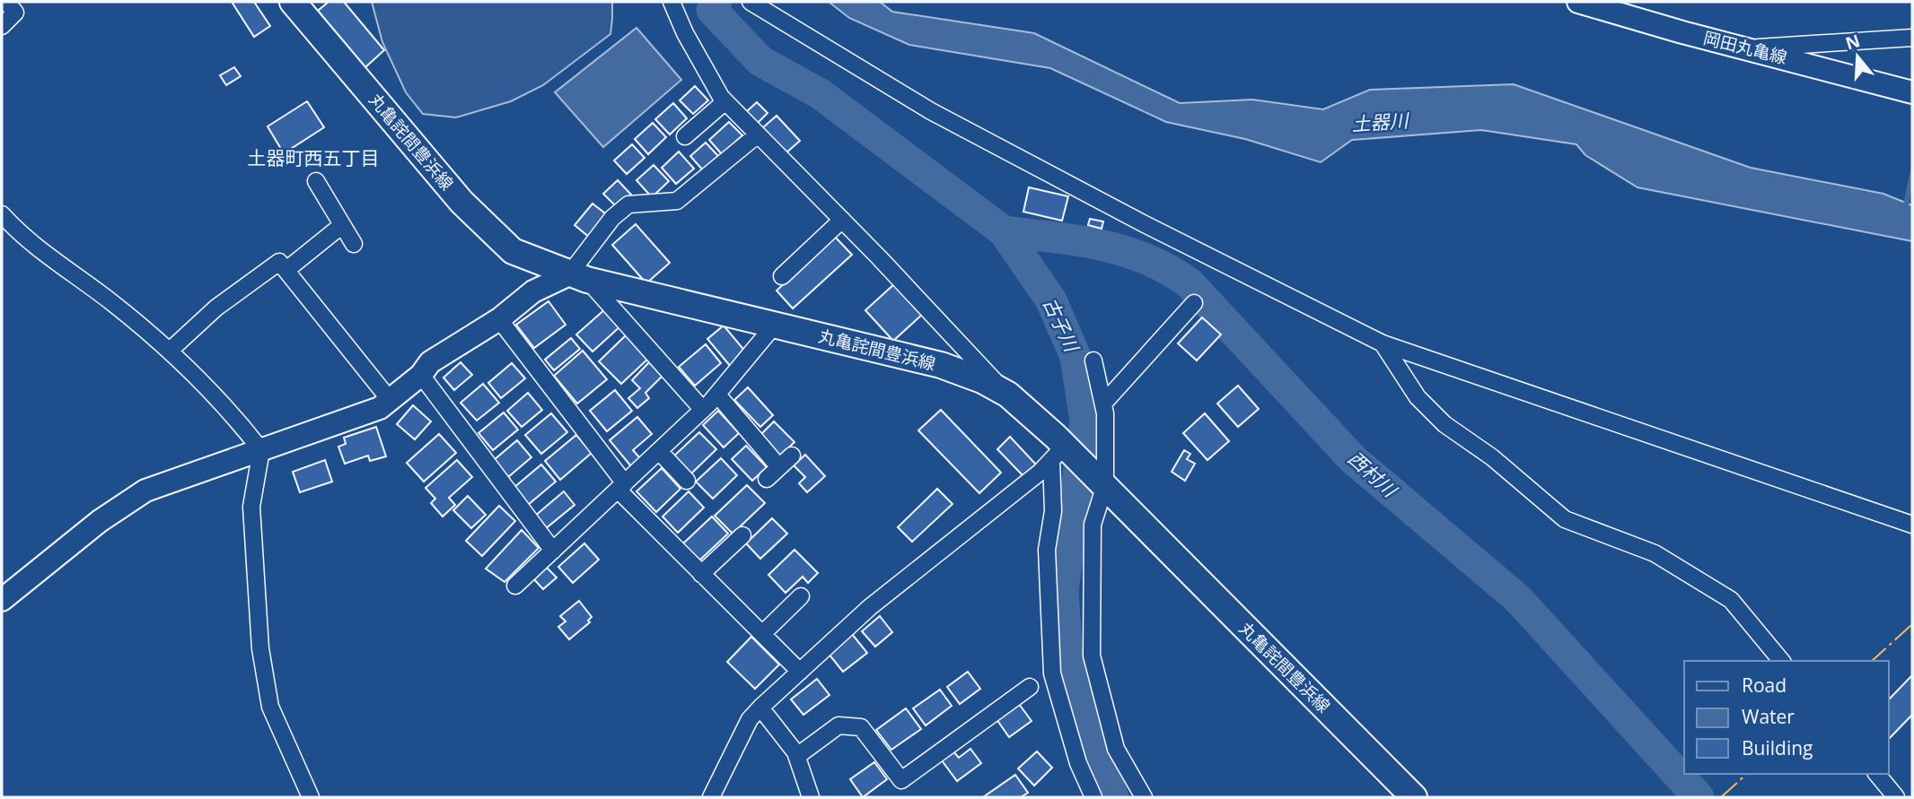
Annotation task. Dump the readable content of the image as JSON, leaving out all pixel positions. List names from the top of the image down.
{
  "streets": {
    "main road": ["丸亀詫間豊浜線"],
    "street": ["岡田丸亀線"]
  },
  "districts": ["土器町西五丁目"],
  "water": ["土器川", "古子川", "西村川"],
  "legend": ["Road", "Water", "Building"],
  "north": "top"
}
